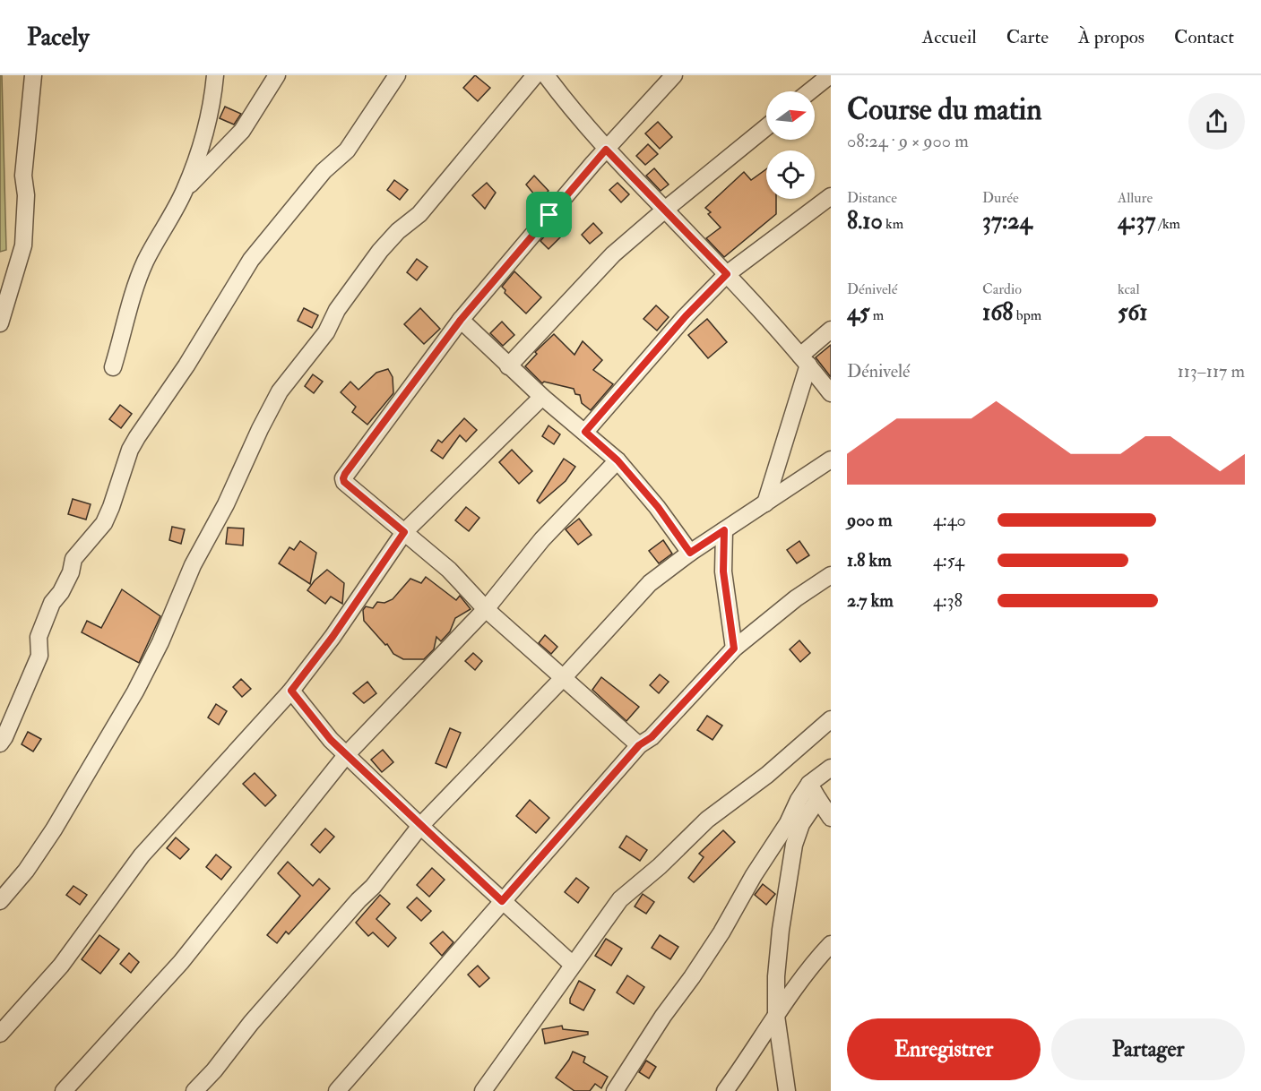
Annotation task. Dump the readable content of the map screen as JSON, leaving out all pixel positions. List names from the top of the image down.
{
  "north": "right",
  "page": {
    "header": "Pacely",
    "nav": [
      "Accueil",
      "Carte",
      "À propos",
      "Contact"
    ],
    "heading": ["Course du matin", "08:24 · 9 × 900 m"],
    "stats": [
      ["Distance", "8.10 km"],
      ["Durée", "37:24"],
      ["Allure", "4:37 /km"],
      ["Dénivelé", "45 m"],
      ["Cardio", "168 bpm"],
      ["kcal", "561"]
    ],
    "chart": ["Dénivelé", "113–117 m"],
    "list": [
      {
        "name": "900 m",
        "note": "4:40"
      },
      {
        "name": "1.8 km",
        "note": "4:54"
      },
      {
        "name": "2.7 km",
        "note": "4:38"
      }
    ],
    "buttons": ["Enregistrer", "Partager"]
  }
}
